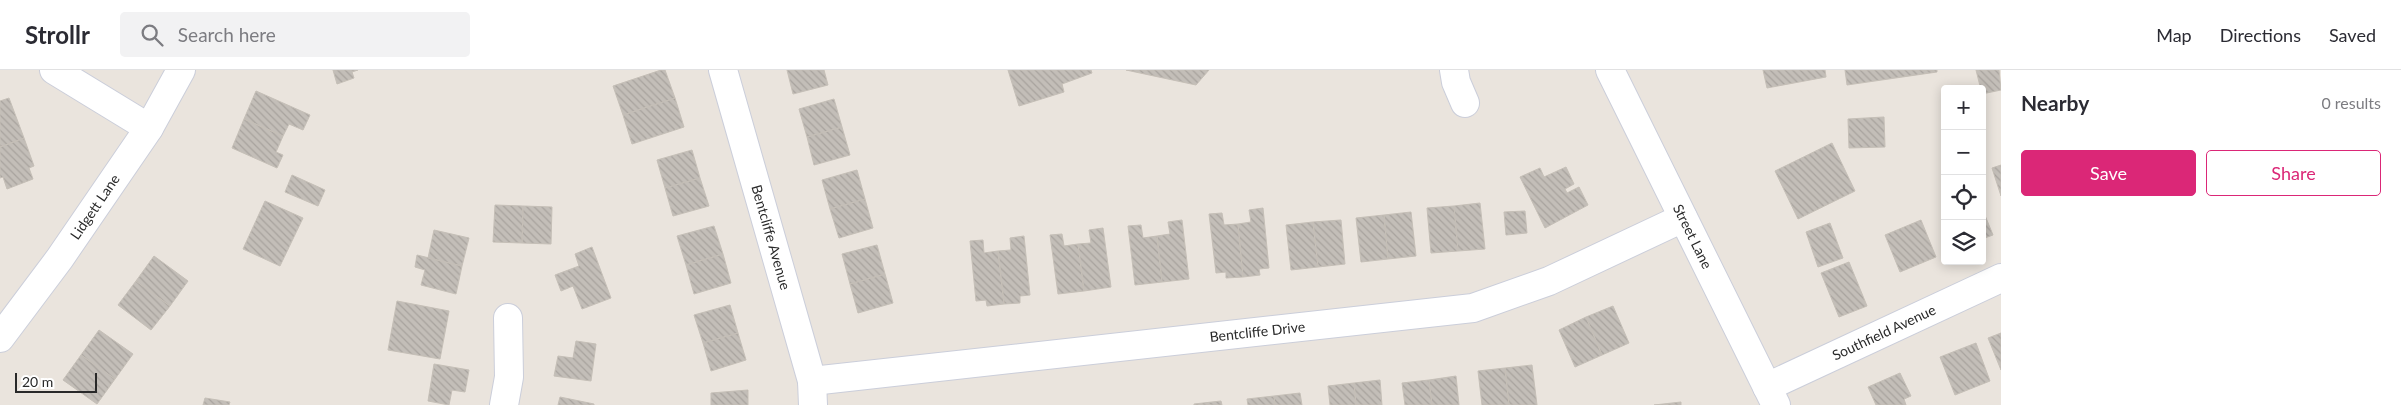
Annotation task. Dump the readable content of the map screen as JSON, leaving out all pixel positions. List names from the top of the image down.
{
  "streets": {
    "street": [
      "Lidgett Lane",
      "Bentcliffe Avenue",
      "Street Lane",
      "Southfield Avenue",
      "Bentcliffe Drive"
    ]
  },
  "crossings": [
    ["Bentcliffe Avenue", "Bentcliffe Drive"],
    ["Street Lane", "Southfield Avenue"],
    ["Street Lane", "Bentcliffe Drive"]
  ],
  "scale_bar": "20 m",
  "page": {
    "header": "Strollr",
    "search": "Search here",
    "nav": ["Map", "Directions", "Saved"],
    "heading": ["Nearby", "0 results"],
    "map_buttons": ["+", "−"],
    "buttons": ["Save", "Share"],
    "scale": "20 m"
  }
}
